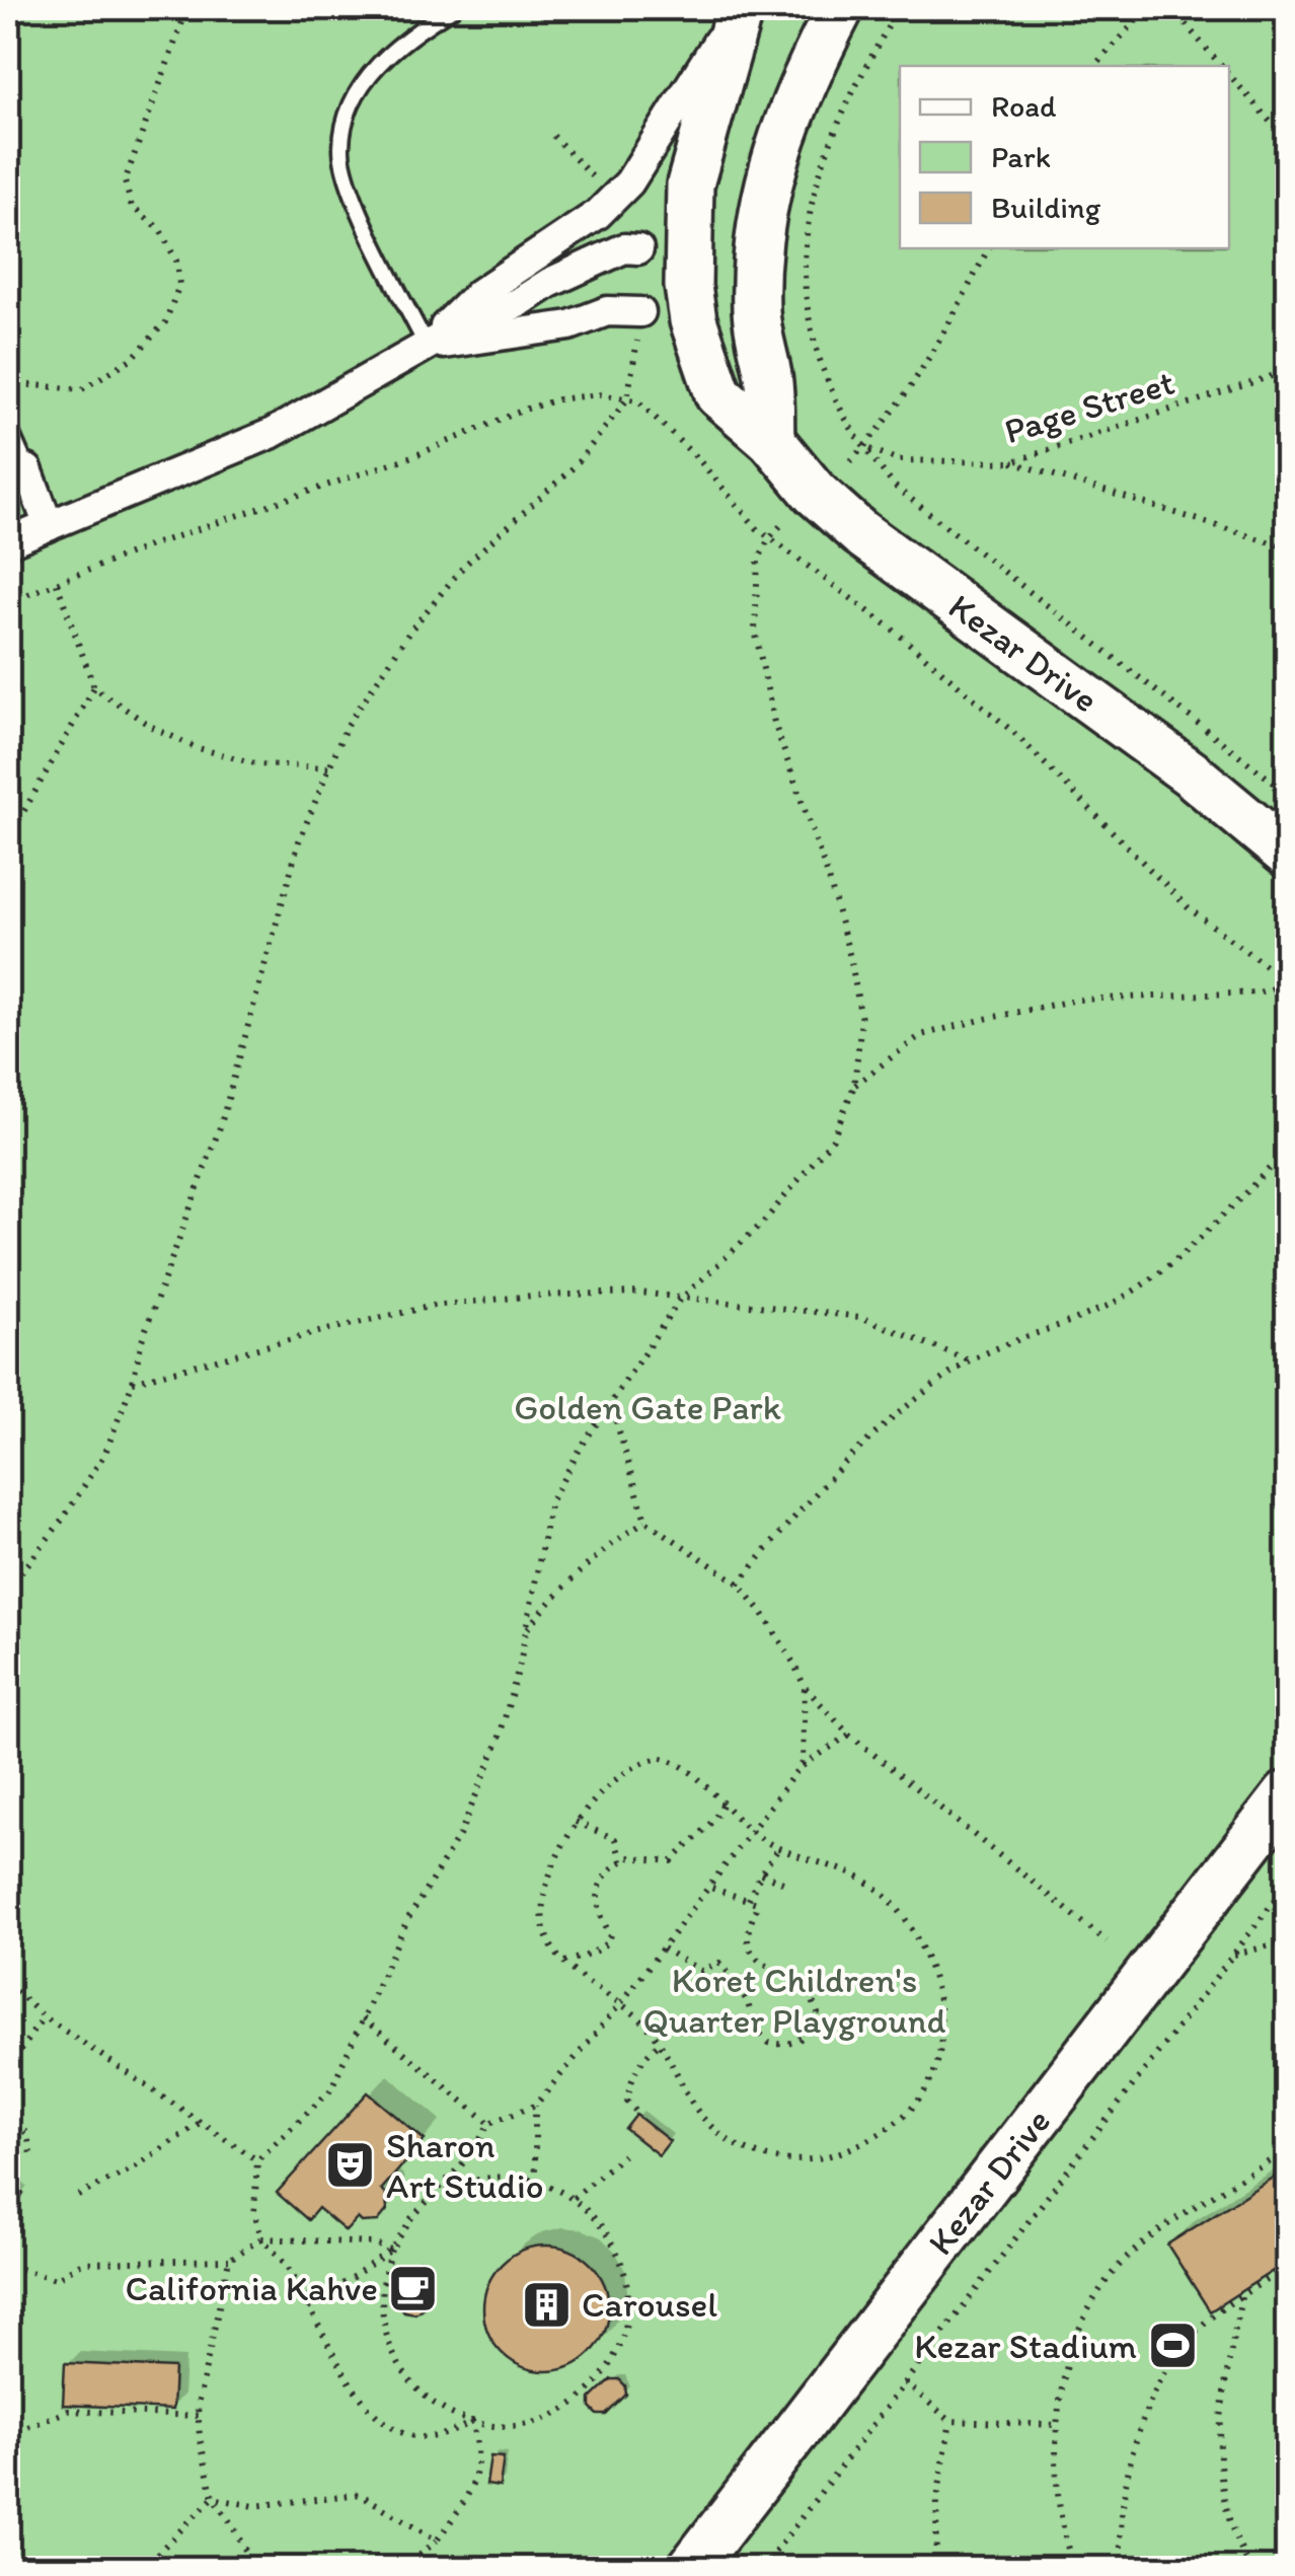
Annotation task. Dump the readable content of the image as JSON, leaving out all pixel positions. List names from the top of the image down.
{
  "streets": {
    "main road": ["Kezar Drive"],
    "path": ["Page Street"]
  },
  "parks": ["Golden Gate Park", "Koret Children's Quarter Playground"],
  "places": {
    "theatre": ["Sharon Art Studio"],
    "cafe": ["California Kahve"],
    "building": ["Carousel"],
    "sports": ["Kezar Stadium"]
  },
  "legend": ["Road", "Park", "Building"]
}
